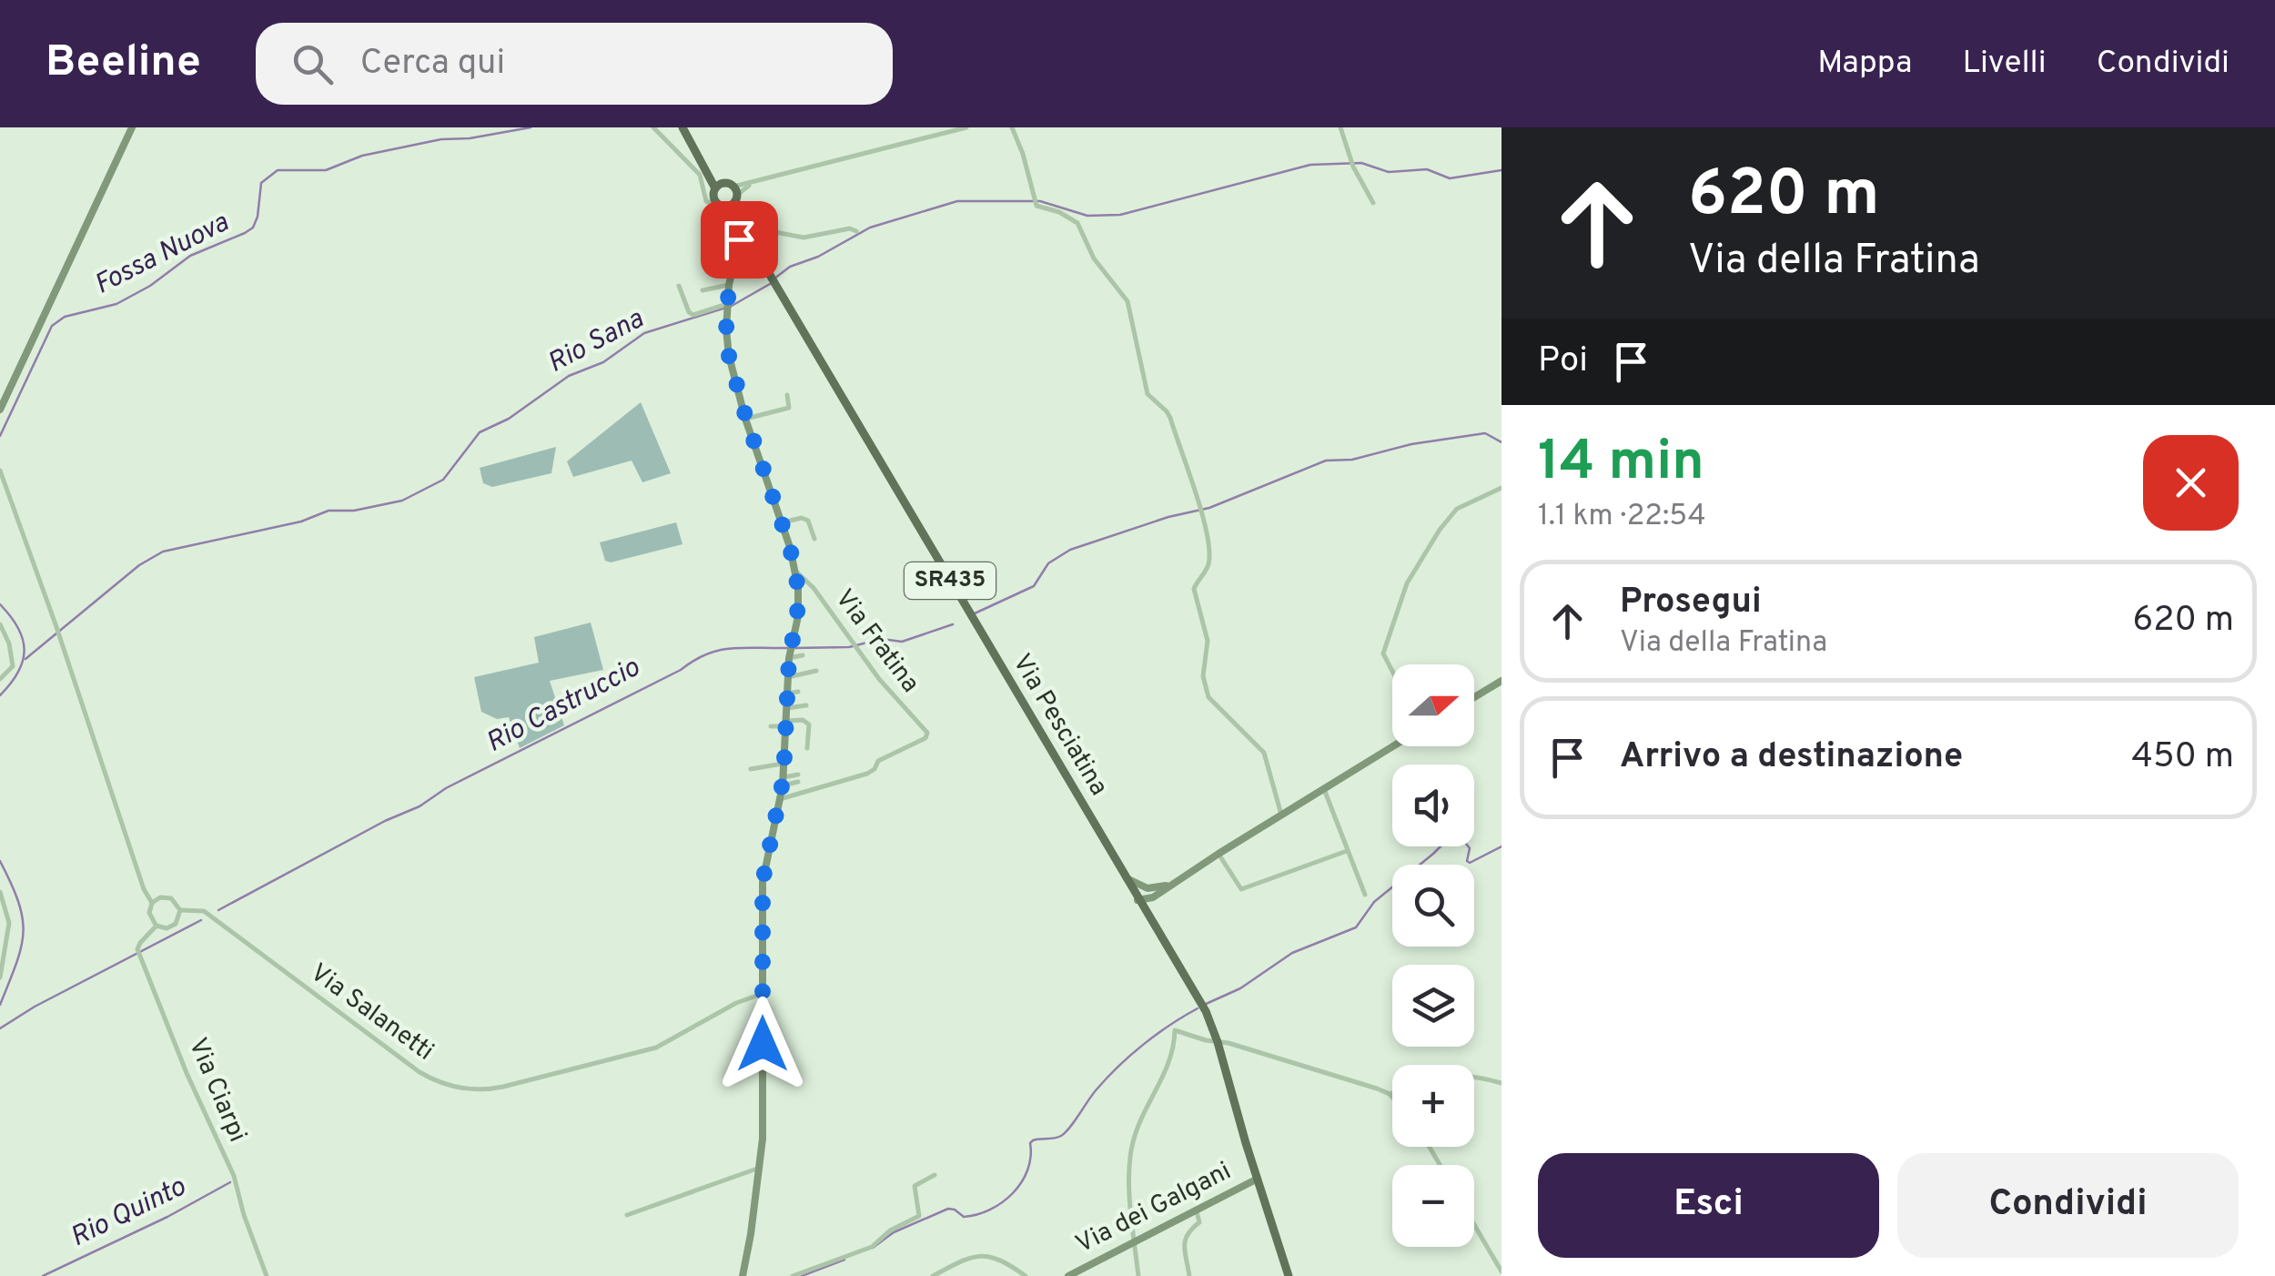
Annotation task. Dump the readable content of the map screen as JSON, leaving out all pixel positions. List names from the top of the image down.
{
  "streets": {
    "main road": ["SR435", "Via Pesciatina"],
    "street": [
      "Via Fratina",
      "Via Salanetti",
      "Via Ciarpi",
      "Via dei Galgani"
    ]
  },
  "crossings": [
    ["Via Pesciatina", "Via dei Galgani"],
    ["Via Salanetti", "Via Ciarpi"]
  ],
  "water": [
    "Fossa Nuova",
    "Rio Sana",
    "Rio Castruccio",
    "Rio Quinto"
  ],
  "north": "right",
  "page": {
    "header": "Beeline",
    "search": "Cerca qui",
    "nav": ["Mappa", "Livelli", "Condividi"],
    "turn": ["620 m", "Via della Fratina"],
    "then": "Poi",
    "heading": ["14 min", "1.1 km · 22:54"],
    "list": [
      {
        "name": "Prosegui",
        "note": "Via della Fratina",
        "value": "620 m"
      },
      {
        "name": "Arrivo a destinazione",
        "value": "450 m"
      }
    ],
    "map_buttons": ["+", "−"],
    "buttons": ["Esci", "Condividi"]
  }
}
